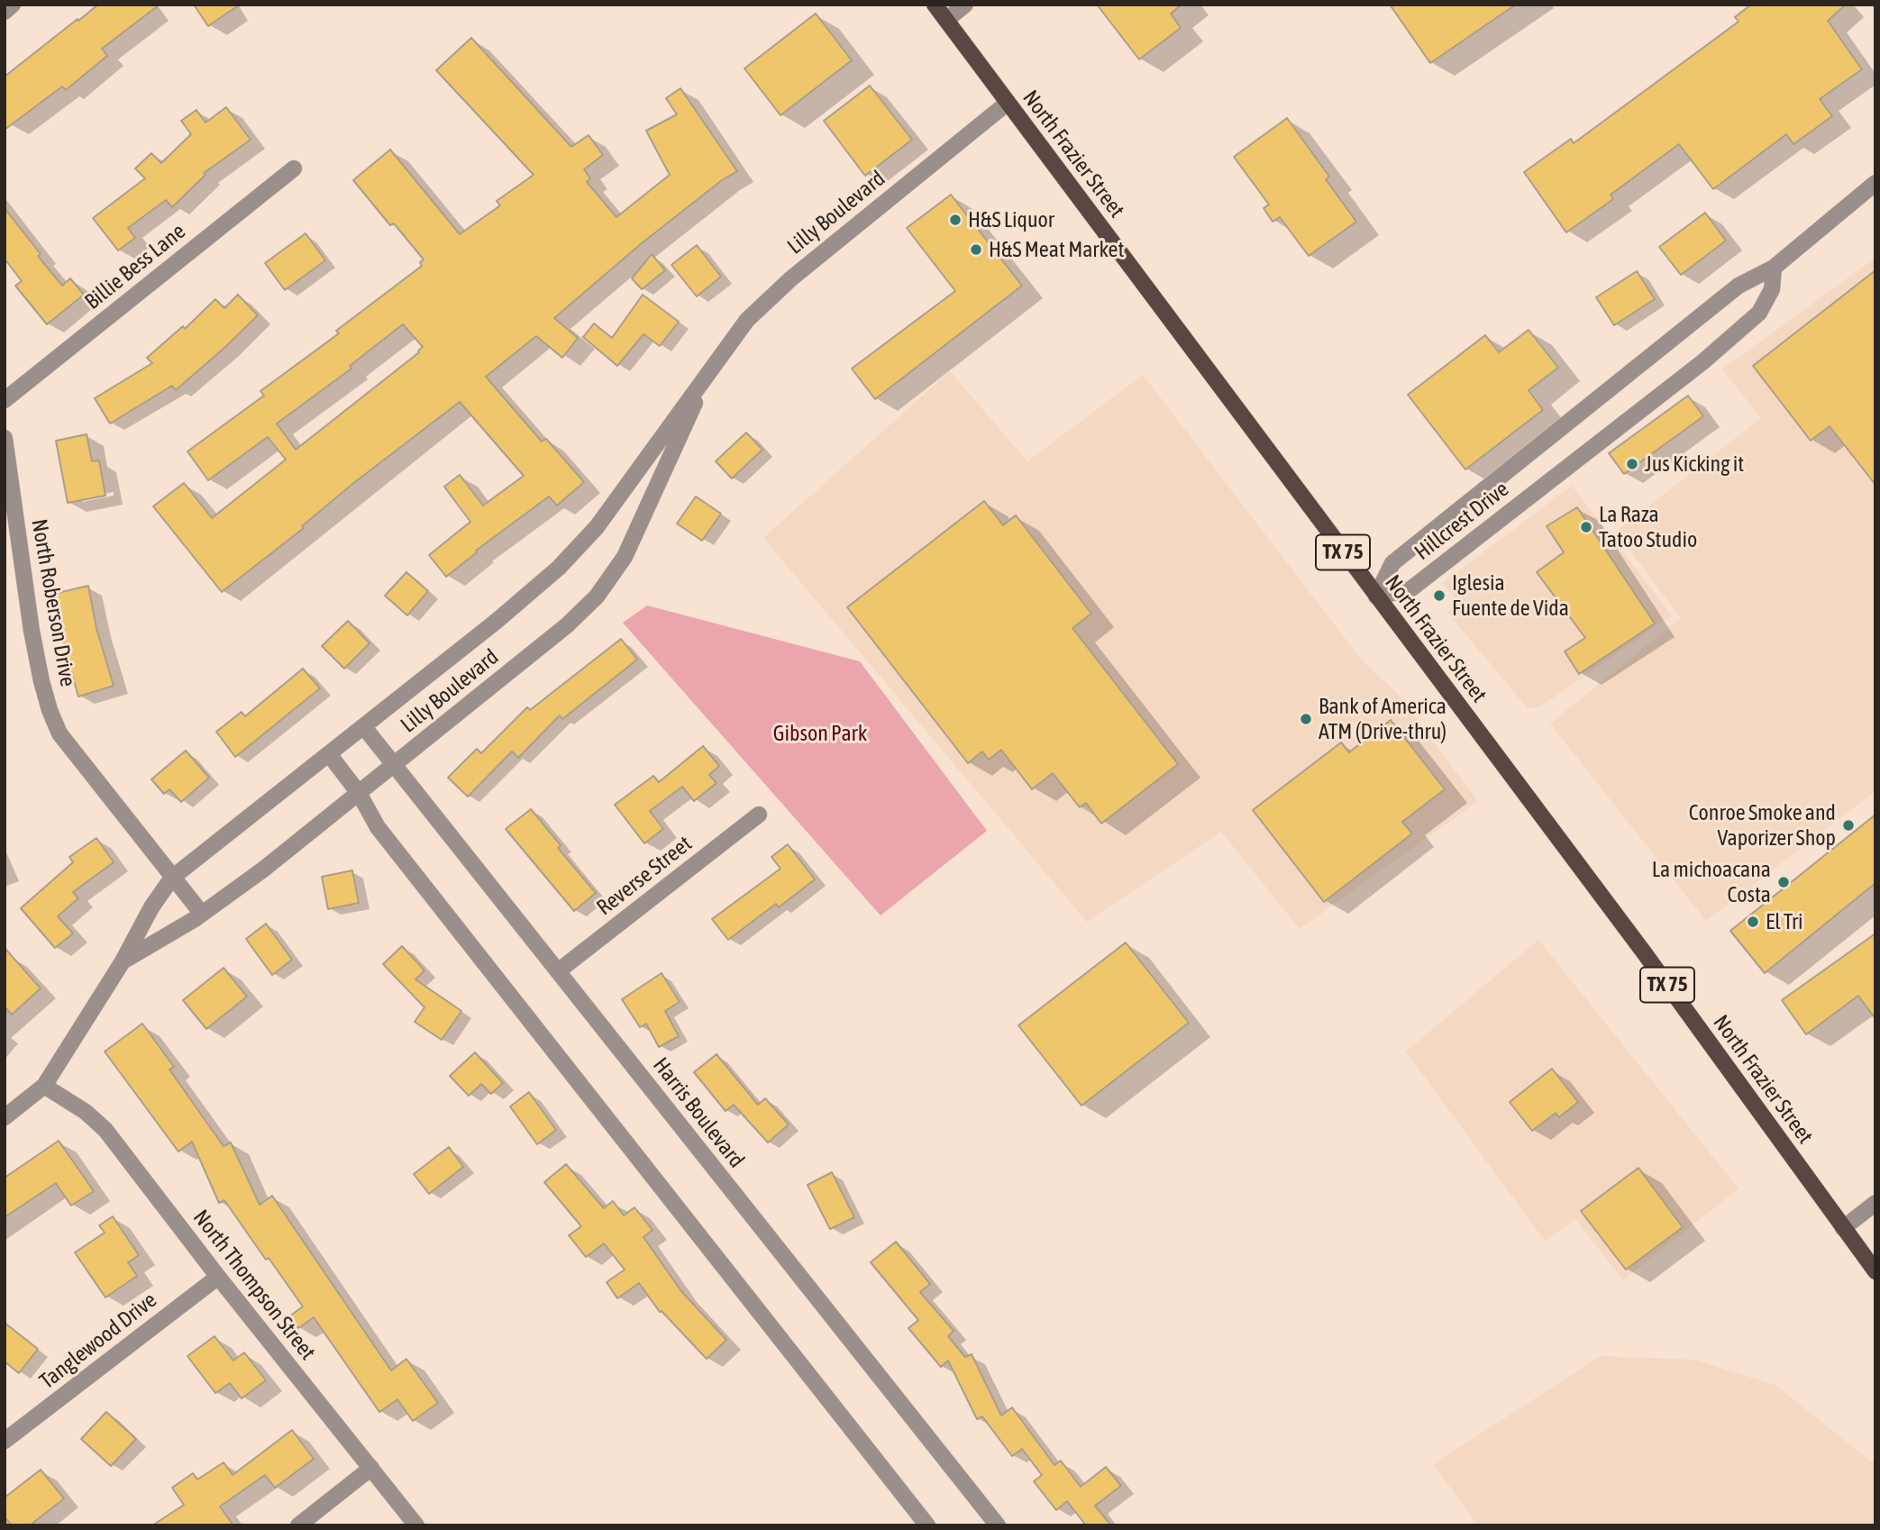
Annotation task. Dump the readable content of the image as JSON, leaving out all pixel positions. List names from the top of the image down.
{
  "streets": {
    "main road": ["North Frazier Street", "TX 75"],
    "street": [
      "Lilly Boulevard",
      "Billie Bess Lane",
      "Hillcrest Drive",
      "North Roberson Drive",
      "Reverse Street",
      "Harris Boulevard",
      "North Thompson Street",
      "Tanglewood Drive"
    ]
  },
  "crossings": [
    ["North Frazier Street", "Lilly Boulevard"],
    ["North Frazier Street", "Hillcrest Drive"],
    ["Lilly Boulevard", "North Roberson Drive"],
    ["Lilly Boulevard", "Harris Boulevard"],
    ["Lilly Boulevard", "North Thompson Street"],
    ["Reverse Street", "Harris Boulevard"],
    ["North Thompson Street", "Tanglewood Drive"]
  ],
  "parks": ["Gibson Park"],
  "places": [
    "H&S Liquor",
    "H&S Meat Market",
    "Jus Kicking it",
    "La Raza Tatoo Studio",
    "Iglesia Fuente de Vida",
    "Bank of America ATM (Drive-thru)",
    "Conroe Smoke and Vaporizer Shop",
    "La michoacana Costa",
    "El Tri"
  ]
}
